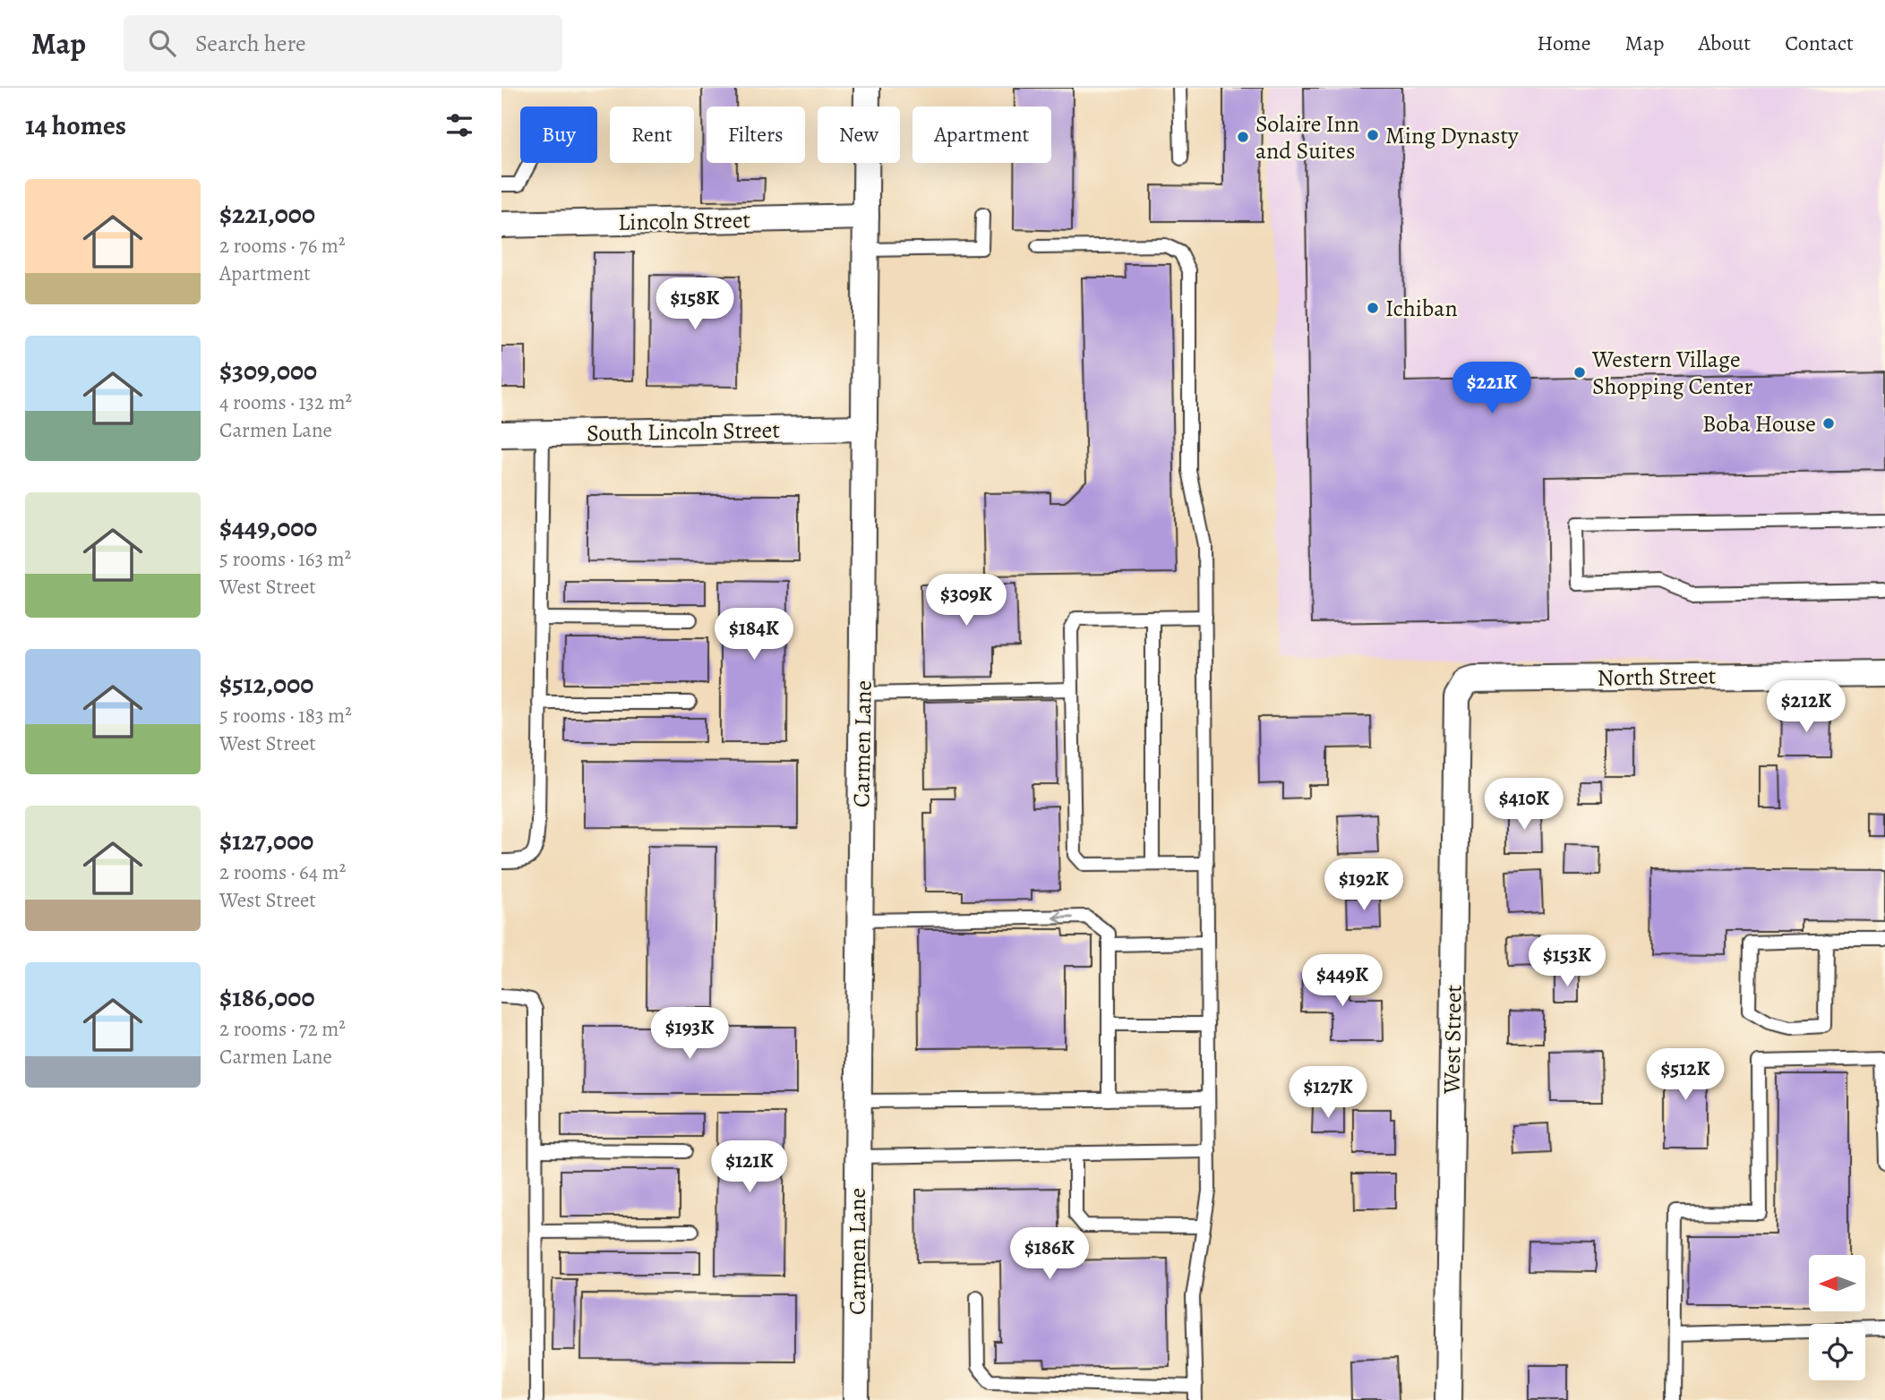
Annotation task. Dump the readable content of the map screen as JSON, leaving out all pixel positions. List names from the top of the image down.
{
  "streets": {
    "street": [
      "Lincoln Street",
      "South Lincoln Street",
      "North Street",
      "Carmen Lane",
      "West Street"
    ]
  },
  "crossings": [
    ["Lincoln Street", "Carmen Lane"],
    ["South Lincoln Street", "Carmen Lane"],
    ["North Street", "West Street"]
  ],
  "places": [
    "Ming Dynasty",
    "Solaire Inn and Suites",
    "Ichiban",
    "Western Village Shopping Center",
    "Boba House"
  ],
  "north": "left",
  "page": {
    "header": "Map",
    "search": "Search here",
    "nav": [
      "Home",
      "Map",
      "About",
      "Contact"
    ],
    "heading": "14 homes",
    "chip": [
      "Buy",
      "Rent",
      "Filters",
      "New",
      "Apartment"
    ],
    "list": [
      {
        "name": "$221,000",
        "note": "2 rooms · 76 m² · Apartment"
      },
      {
        "name": "$309,000",
        "note": "4 rooms · 132 m² · Carmen Lane"
      },
      {
        "name": "$449,000",
        "note": "5 rooms · 163 m² · West Street"
      },
      {
        "name": "$512,000",
        "note": "5 rooms · 183 m² · West Street"
      },
      {
        "name": "$127,000",
        "note": "2 rooms · 64 m² · West Street"
      },
      {
        "name": "$186,000",
        "note": "2 rooms · 72 m² · Carmen Lane"
      }
    ],
    "price": [
      "$158K",
      "$221K",
      "$309K",
      "$184K",
      "$212K",
      "$410K",
      "$192K",
      "$153K",
      "$449K",
      "$193K",
      "$512K",
      "$127K",
      "$121K",
      "$186K"
    ]
  }
}
